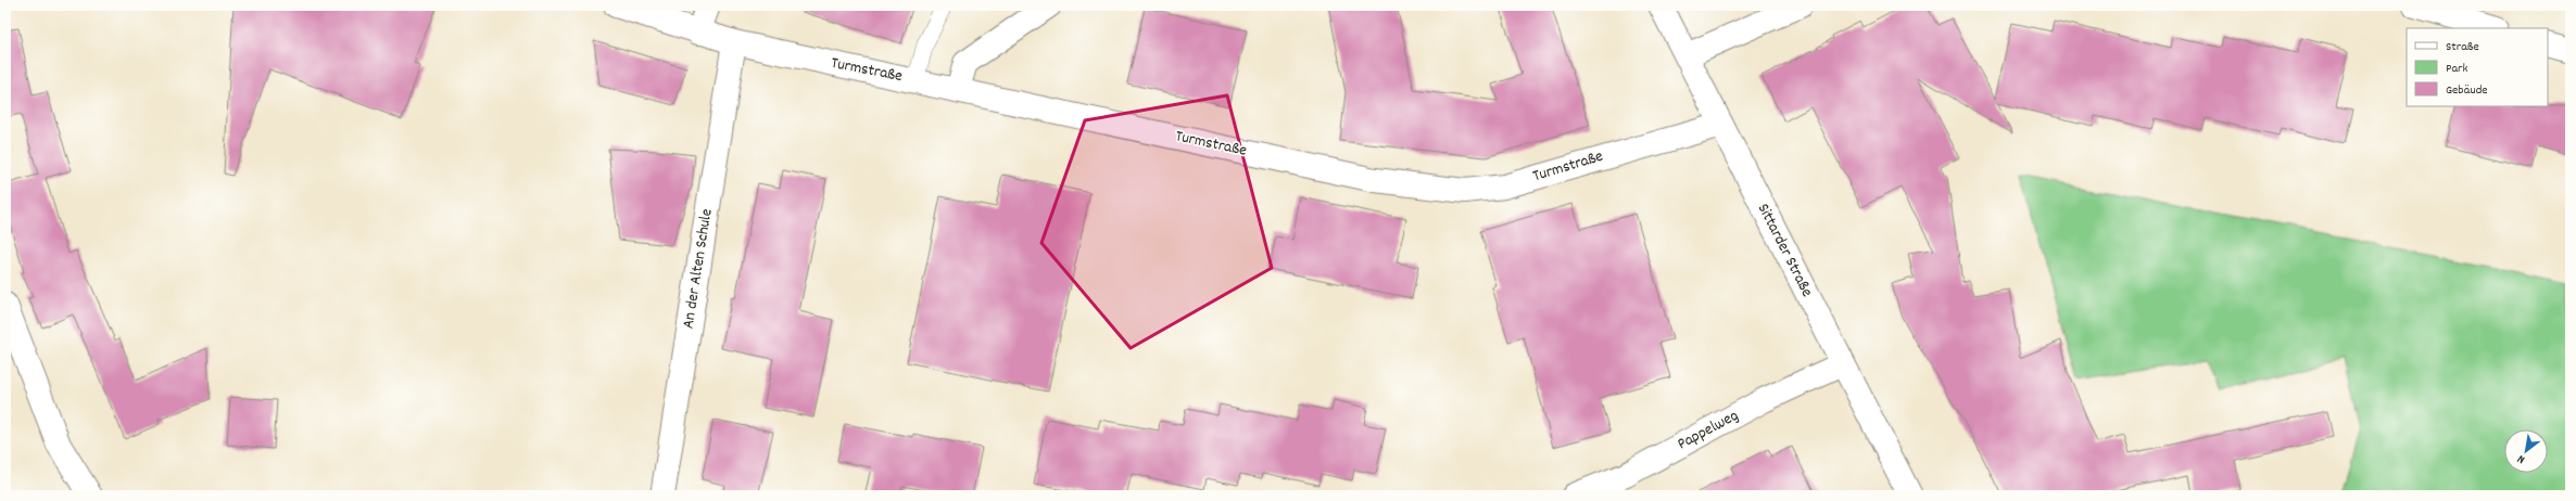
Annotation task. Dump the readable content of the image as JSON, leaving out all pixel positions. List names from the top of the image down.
{
  "streets": {
    "street": [
      "Turmstraße",
      "Sittarder Straße",
      "An der Alten Schule",
      "Pappelweg"
    ]
  },
  "crossings": [
    ["Turmstraße", "Sittarder Straße"],
    ["Turmstraße", "An der Alten Schule"],
    ["Sittarder Straße", "Pappelweg"]
  ],
  "legend": ["Straße", "Park", "Gebäude"],
  "north": "bottom left"
}
